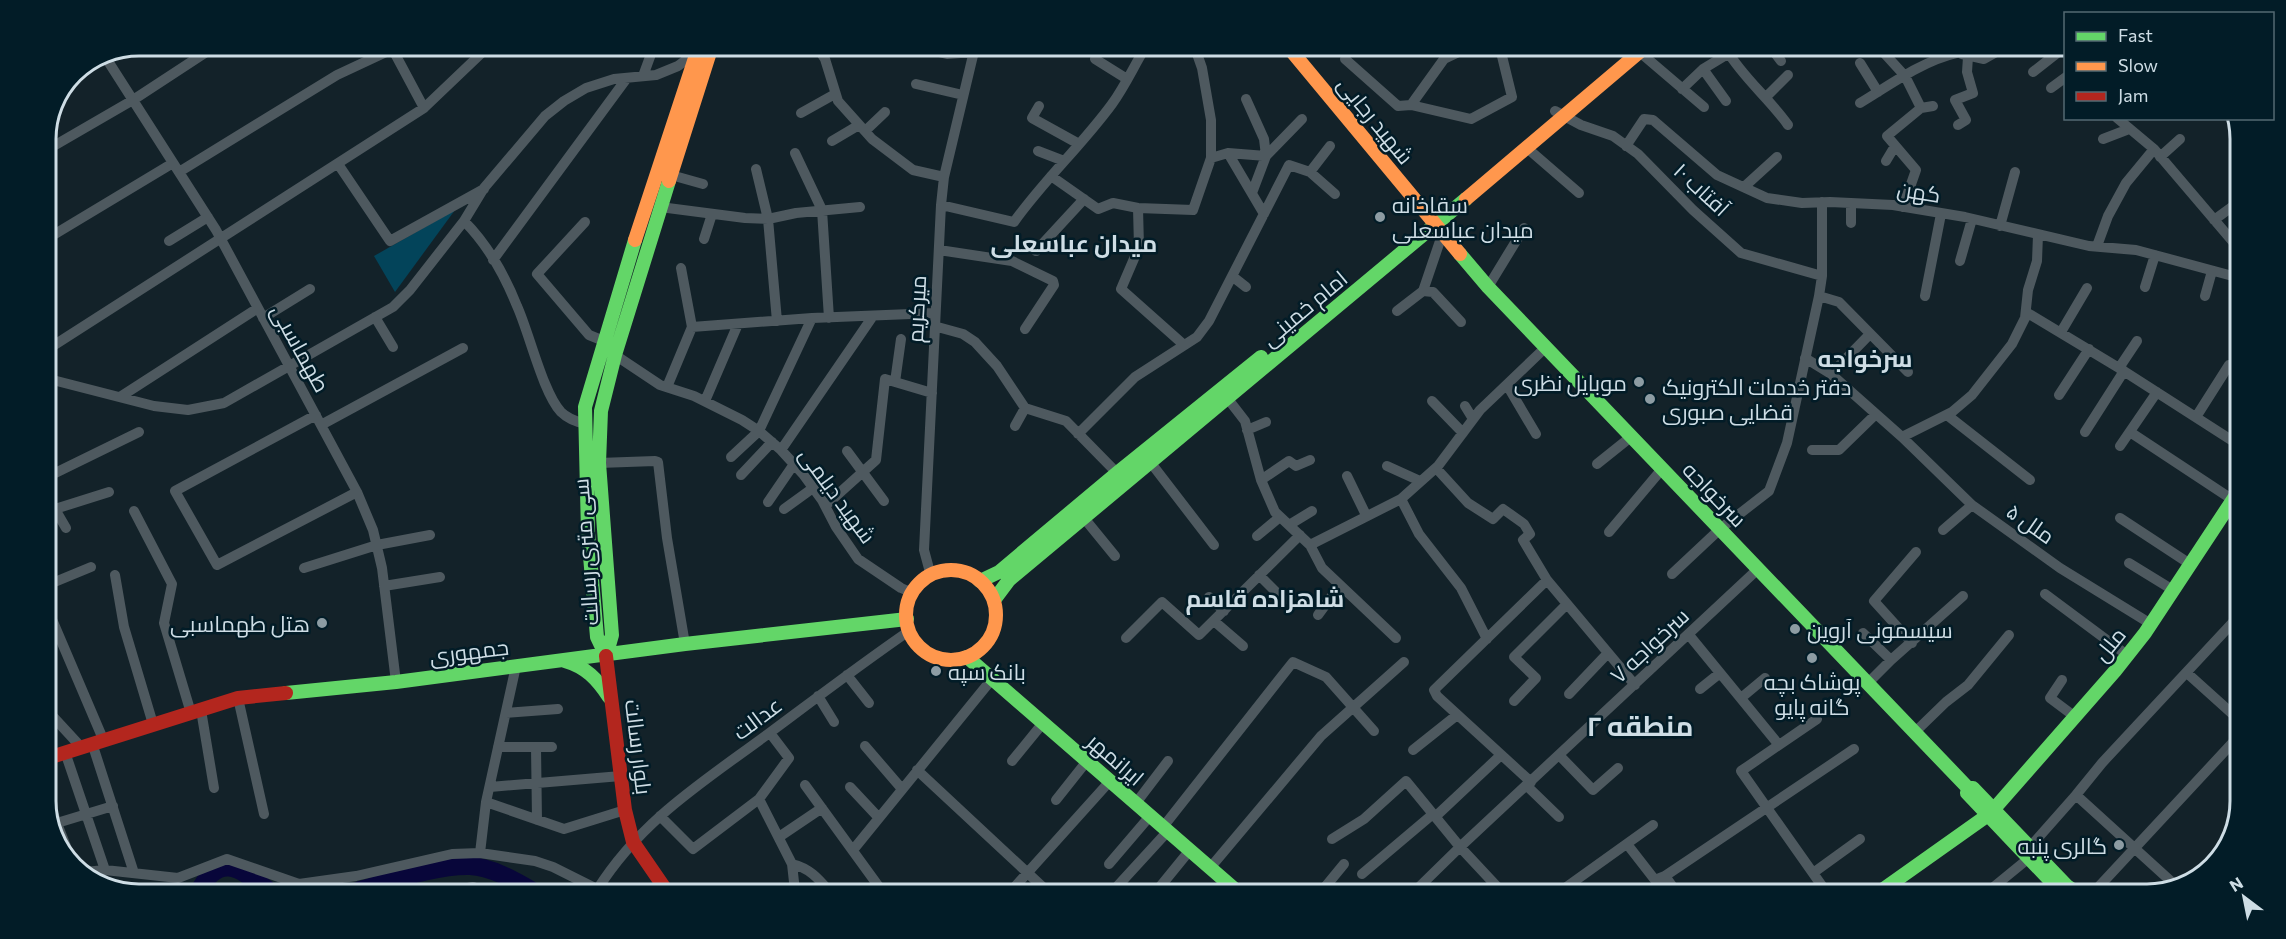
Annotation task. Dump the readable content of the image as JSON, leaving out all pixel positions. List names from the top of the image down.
{
  "streets": {
    "main road": [
      "شهید رجایی",
      "امام خمینی",
      "سرخواجه",
      "سی متری رسالت",
      "ملل",
      "جمهوری",
      "بلوار رسالت",
      "ایرانمهر"
    ],
    "street": [
      "۱۰ آفتاب",
      "کهن",
      "میرکریم",
      "طهماسبی",
      "شهید دیلمی",
      "ملل ۵",
      "سرخواجه ۷",
      "عدالت"
    ]
  },
  "crossings": [
    ["شهید رجایی", "امام خمینی"],
    ["شهید رجایی", "سرخواجه"],
    ["۱۰ آفتاب", "کهن"],
    ["۱۰ آفتاب", "امام خمینی"],
    ["امام خمینی", "میرکریم"],
    ["امام خمینی", "سرخواجه"],
    ["امام خمینی", "شهید دیلمی"],
    ["امام خمینی", "جمهوری"],
    ["امام خمینی", "عدالت"],
    ["امام خمینی", "ایرانمهر"],
    ["میرکریم", "شهید دیلمی"],
    ["میرکریم", "جمهوری"],
    ["میرکریم", "عدالت"],
    ["میرکریم", "ایرانمهر"],
    ["طهماسبی", "جمهوری"],
    ["سرخواجه", "ملل"],
    ["سرخواجه", "سرخواجه ۷"],
    ["شهید دیلمی", "سی متری رسالت"],
    ["شهید دیلمی", "جمهوری"],
    ["شهید دیلمی", "عدالت"],
    ["شهید دیلمی", "ایرانمهر"],
    ["ملل ۵", "ملل"],
    ["سی متری رسالت", "جمهوری"],
    ["سی متری رسالت", "بلوار رسالت"],
    ["جمهوری", "عدالت"],
    ["جمهوری", "بلوار رسالت"],
    ["جمهوری", "ایرانمهر"],
    ["عدالت", "بلوار رسالت"],
    ["عدالت", "ایرانمهر"]
  ],
  "districts": [
    "میدان عباسعلی",
    "سرخواجه",
    "شاهزاده قاسم",
    "منطقه ۲"
  ],
  "places": [
    "سقاخانه میدان عباسعلی",
    "موبایل نظری",
    "دفتر خدمات الکترونیک قضایی صبوری",
    "هتل طهماسبی",
    "سیسمونی آروین",
    "پوشاک بچه گانه پایو",
    "بانک سپه",
    "گالری پنبه"
  ],
  "legend": ["Fast", "Slow", "Jam"],
  "north": "top left"
}
